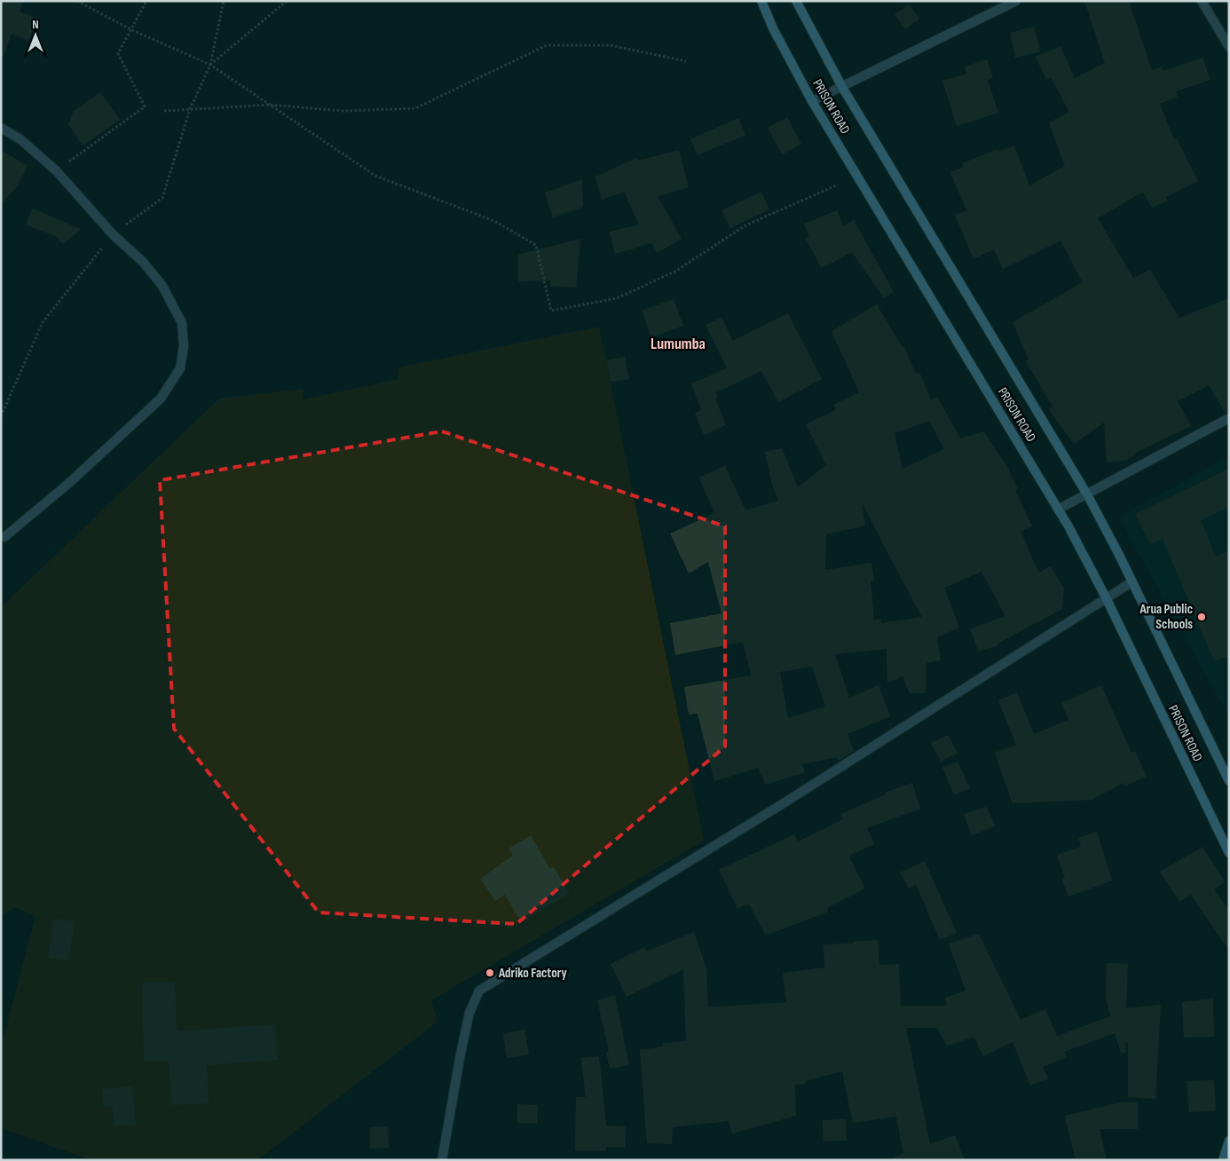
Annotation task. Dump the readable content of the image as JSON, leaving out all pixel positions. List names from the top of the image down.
{
  "streets": {
    "street": ["PRISON ROAD"]
  },
  "districts": ["Lumumba"],
  "places": ["Arua Public Schools", "Adriko Factory"],
  "north": "top"
}
